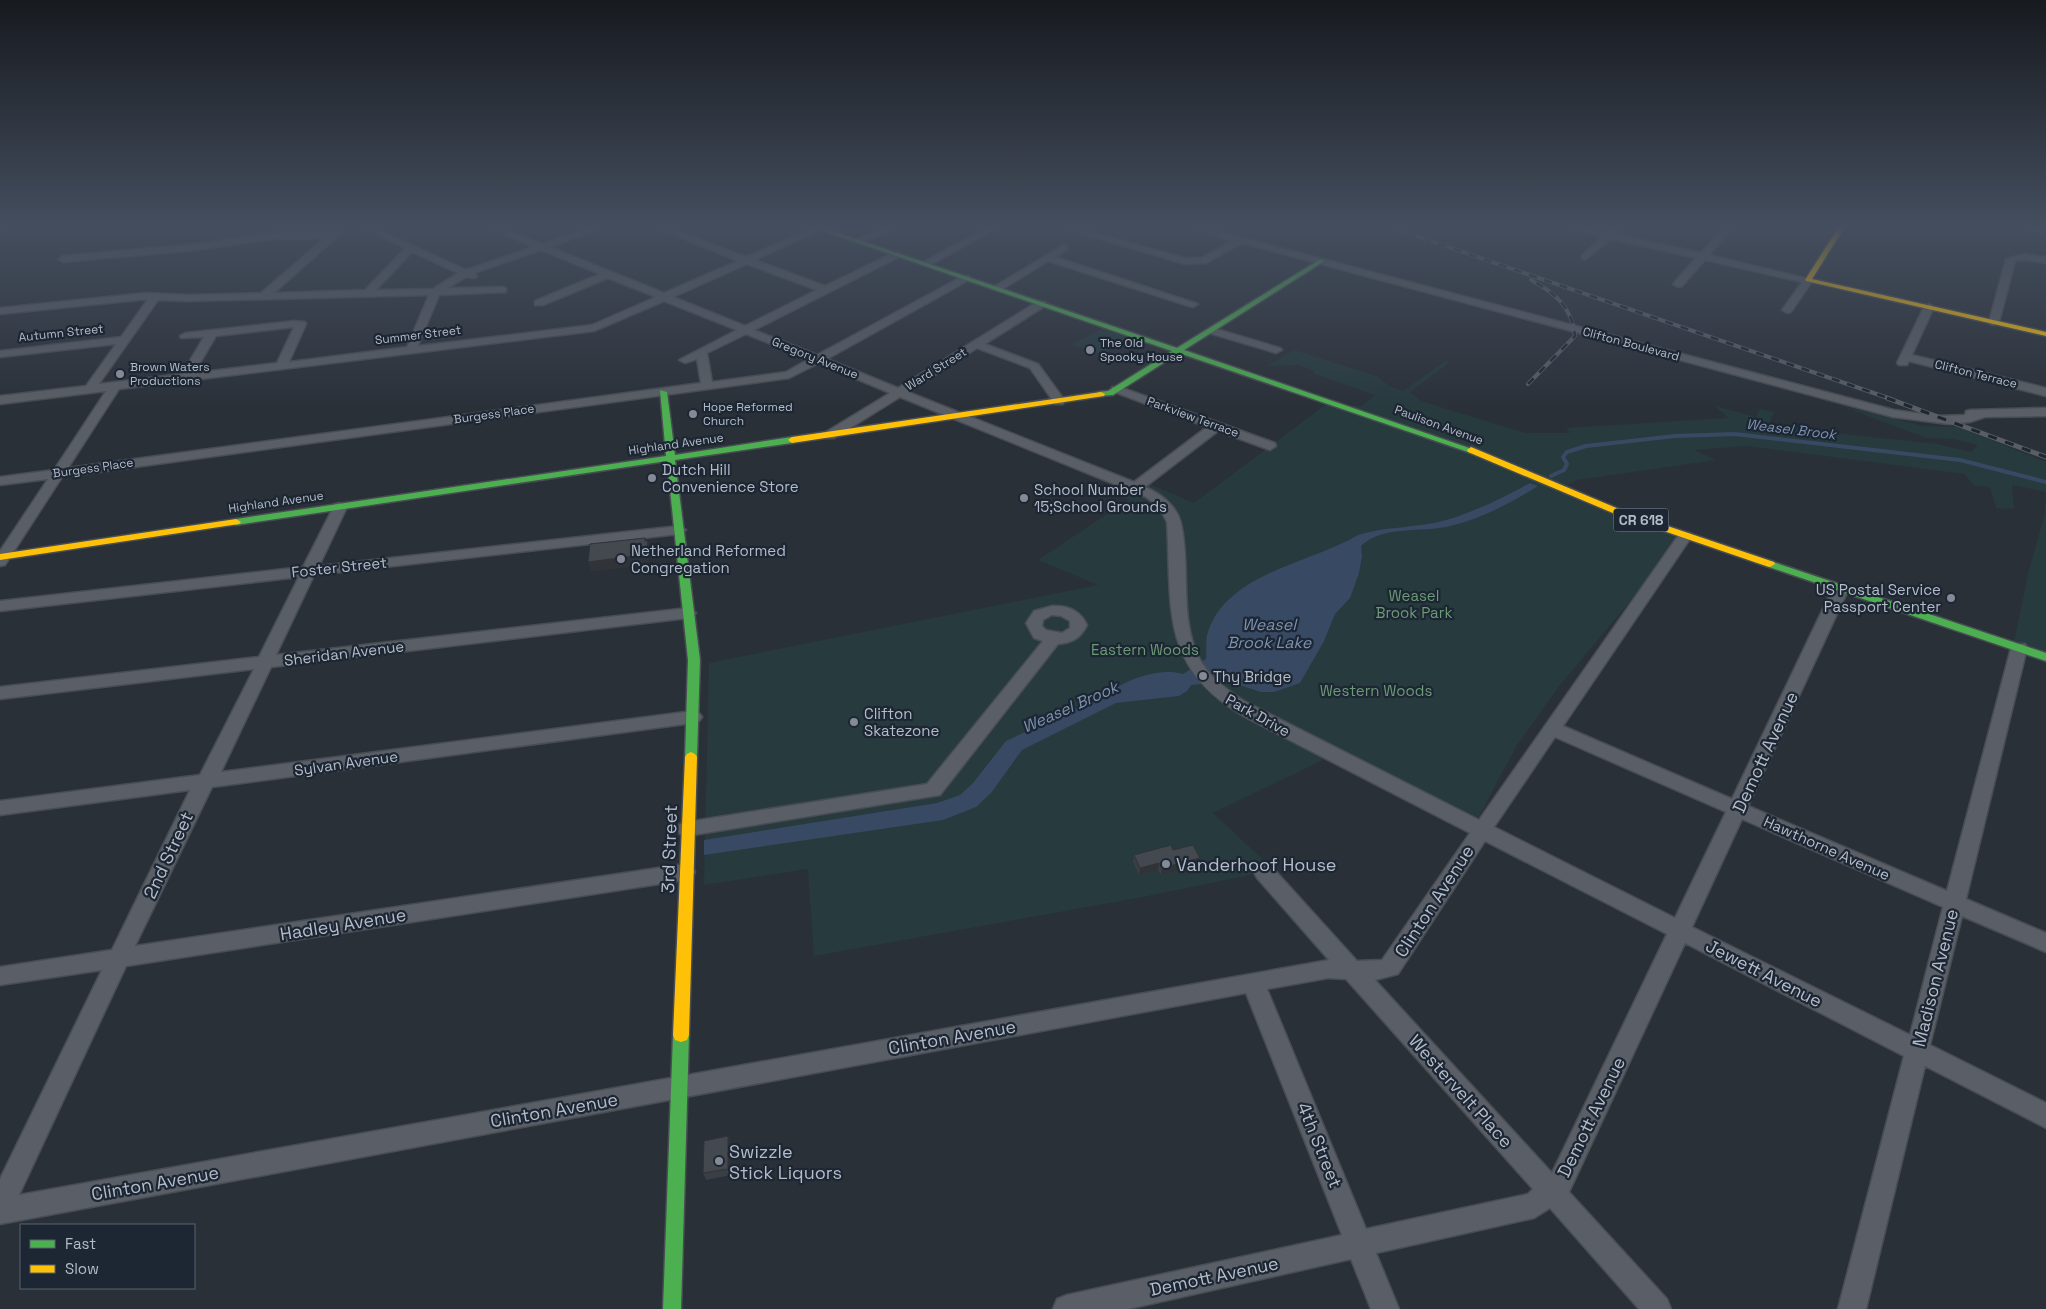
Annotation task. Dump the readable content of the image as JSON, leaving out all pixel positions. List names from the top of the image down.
{
  "streets": {
    "street": [
      "Autumn Street",
      "Summer Street",
      "Clifton Boulevard",
      "Gregory Avenue",
      "Ward Street",
      "Clifton Terrace",
      "Burgess Place",
      "Parkview Terrace",
      "Paulison Avenue",
      "Highland Avenue",
      "CR 618",
      "Foster Street",
      "Sheridan Avenue",
      "Park Drive",
      "Demott Avenue",
      "Sylvan Avenue",
      "Hawthorne Avenue",
      "3rd Street",
      "2nd Street",
      "Clinton Avenue",
      "Hadley Avenue",
      "Jewett Avenue",
      "Madison Avenue",
      "Westervelt Place",
      "4th Street"
    ]
  },
  "crossings": [
    ["Summer Street", "Gregory Avenue"],
    ["Gregory Avenue", "Ward Street"],
    ["Gregory Avenue", "Burgess Place"],
    ["Gregory Avenue", "Highland Avenue"],
    ["Gregory Avenue", "Park Drive"],
    ["Ward Street", "Paulison Avenue"],
    ["Ward Street", "Highland Avenue"],
    ["Burgess Place", "3rd Street"],
    ["Parkview Terrace", "Highland Avenue"],
    ["Paulison Avenue", "Highland Avenue"],
    ["Paulison Avenue", "Demott Avenue"],
    ["Paulison Avenue", "Clinton Avenue"],
    ["Paulison Avenue", "Madison Avenue"],
    ["Highland Avenue", "3rd Street"],
    ["Highland Avenue", "2nd Street"],
    ["Foster Street", "3rd Street"],
    ["Foster Street", "2nd Street"],
    ["Sheridan Avenue", "3rd Street"],
    ["Sheridan Avenue", "2nd Street"],
    ["Park Drive", "Clinton Avenue"],
    ["Park Drive", "Jewett Avenue"],
    ["Demott Avenue", "Hawthorne Avenue"],
    ["Demott Avenue", "Jewett Avenue"],
    ["Demott Avenue", "Westervelt Place"],
    ["Demott Avenue", "4th Street"],
    ["Sylvan Avenue", "3rd Street"],
    ["Sylvan Avenue", "2nd Street"],
    ["Hawthorne Avenue", "Clinton Avenue"],
    ["Hawthorne Avenue", "Madison Avenue"],
    ["3rd Street", "Clinton Avenue"],
    ["3rd Street", "Hadley Avenue"],
    ["2nd Street", "Hadley Avenue"],
    ["Clinton Avenue", "Jewett Avenue"],
    ["Clinton Avenue", "Westervelt Place"],
    ["Clinton Avenue", "4th Street"],
    ["Jewett Avenue", "Madison Avenue"]
  ],
  "water": ["Weasel Brook", "Weasel Brook Lake"],
  "parks": ["Weasel Brook Park", "Eastern Woods", "Western Woods"],
  "places": [
    "The Old Spooky House",
    "Brown Waters Productions",
    "Hope Reformed Church",
    "Dutch Hill Convenience Store",
    "School Number 15;School Grounds",
    "Netherland Reformed Congregation",
    "US Postal Service Passport Center",
    "Thy Bridge",
    "Clifton Skatezone",
    "Vanderhoof House",
    "Swizzle Stick Liquors"
  ],
  "legend": ["Fast", "Slow"]
}
